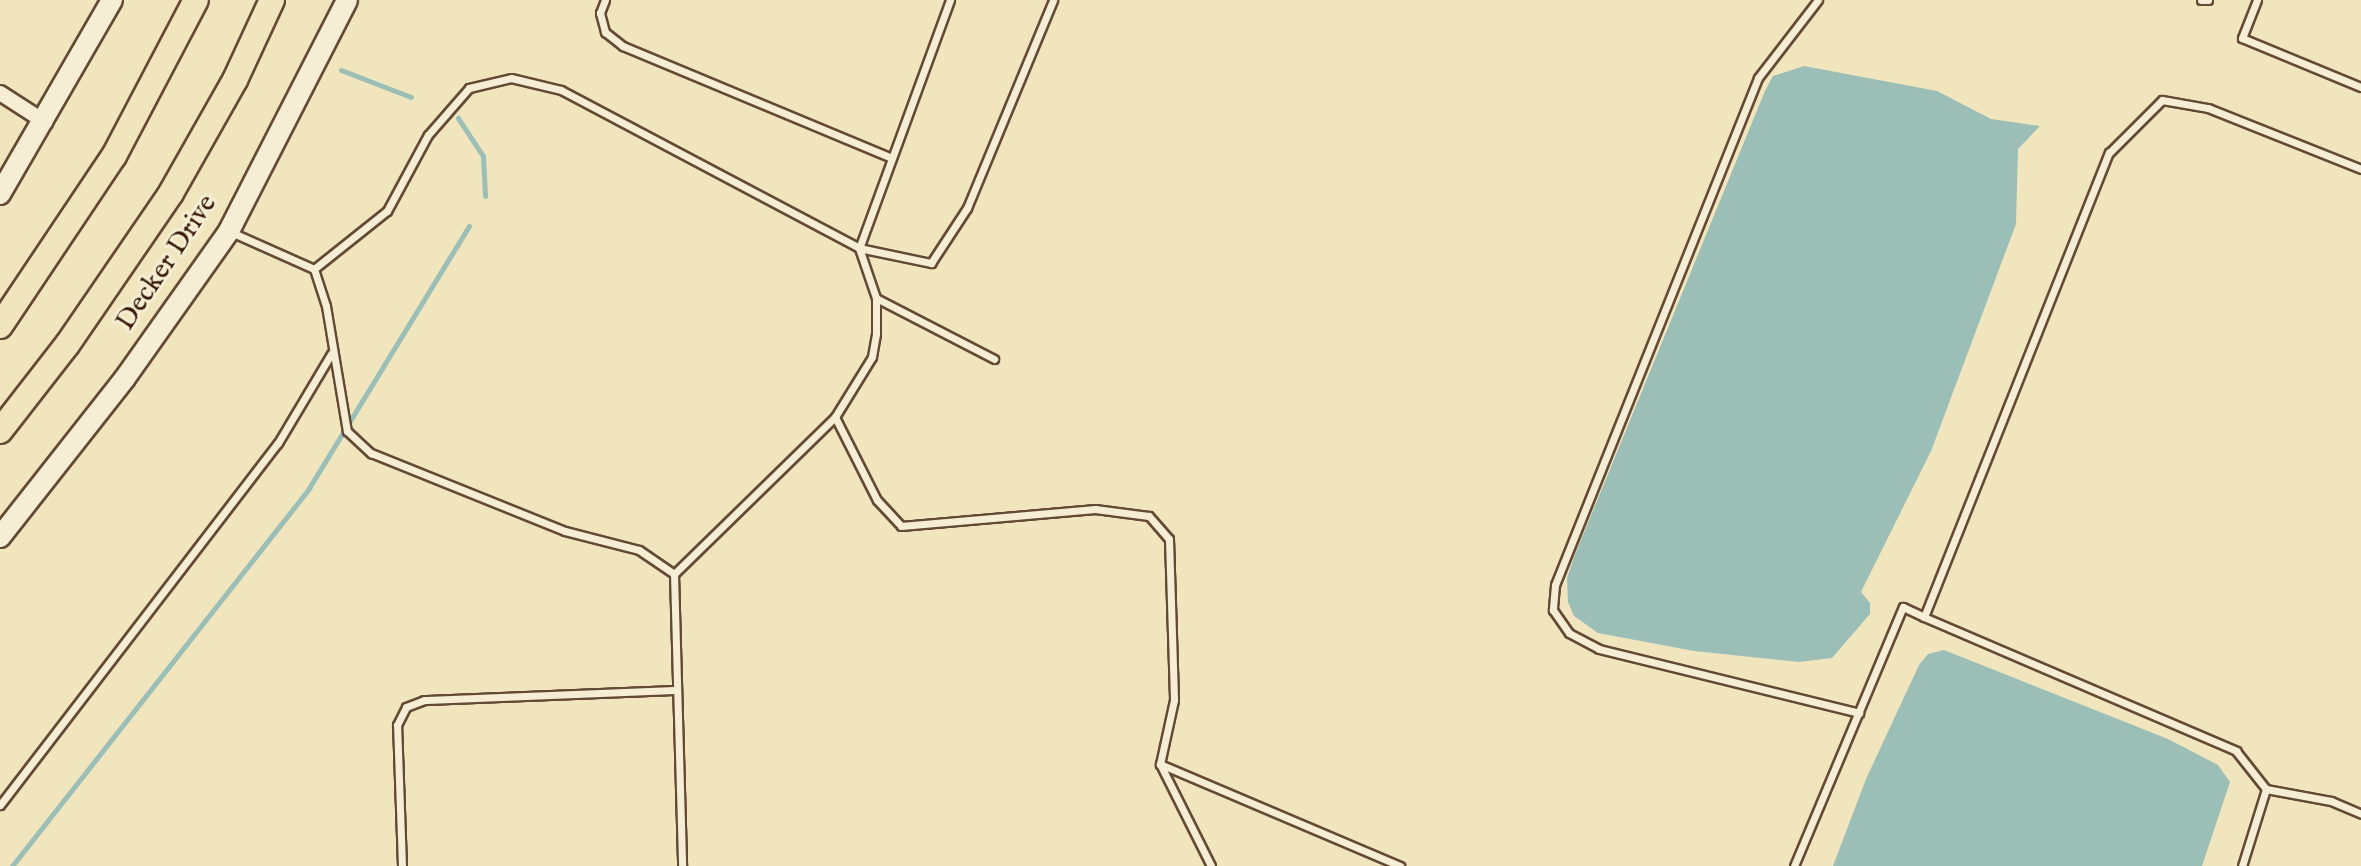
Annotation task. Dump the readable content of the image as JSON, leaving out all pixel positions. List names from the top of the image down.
{
  "streets": {
    "highway": ["Decker Drive"]
  }
}
